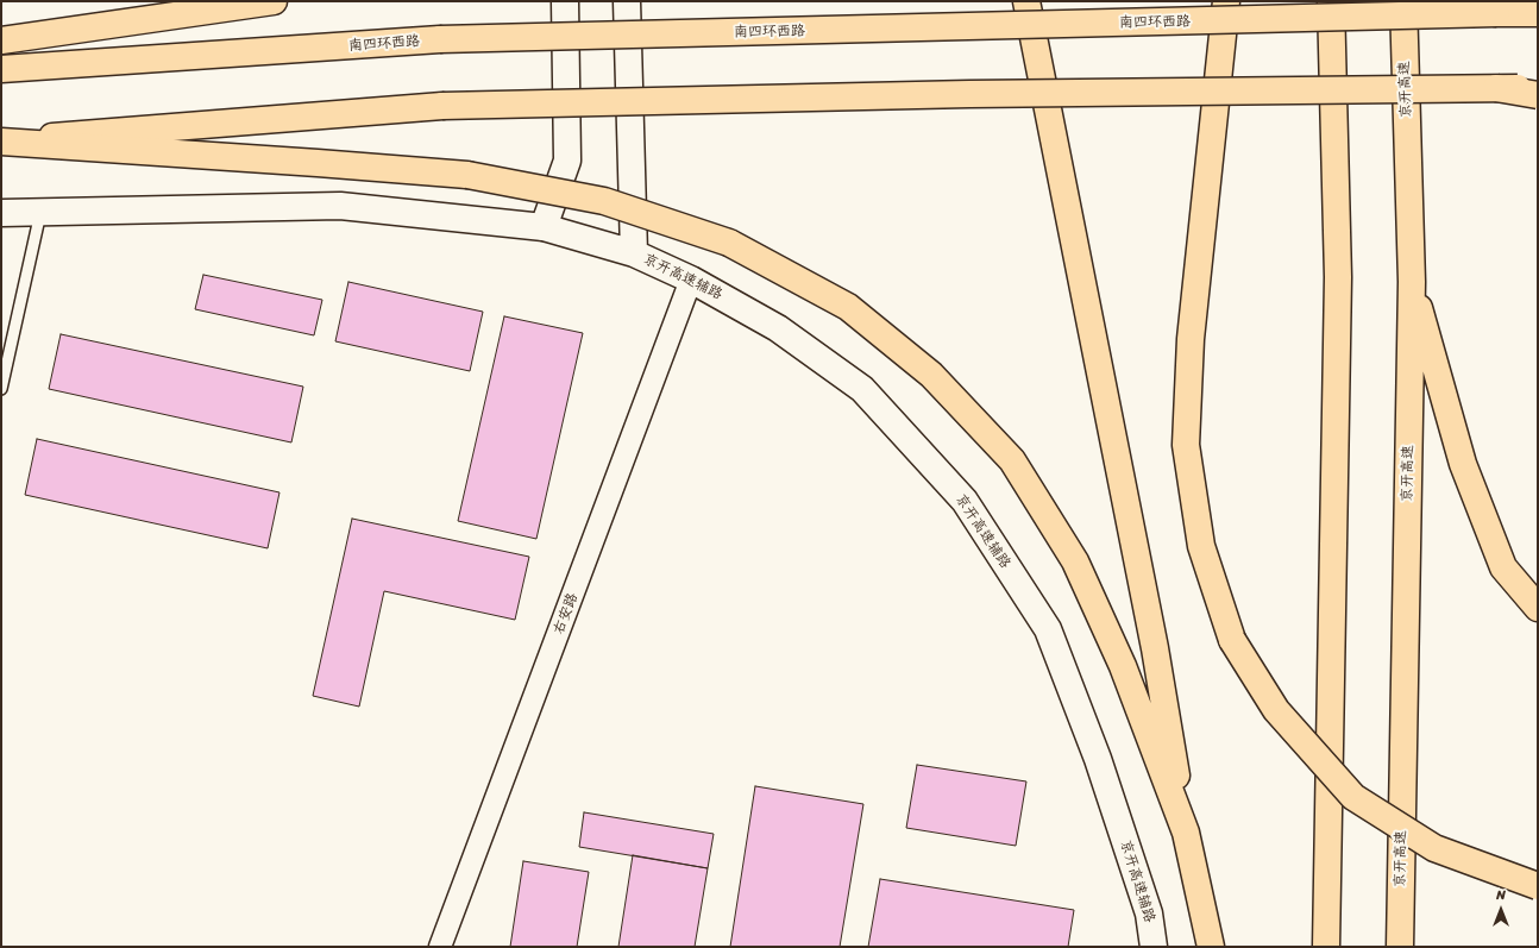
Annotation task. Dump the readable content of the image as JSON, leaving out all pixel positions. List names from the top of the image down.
{
  "streets": {
    "highway": ["南四环西路", "京开高速"],
    "main road": ["京开高速辅路"],
    "street": ["右安路"]
  },
  "crossings": [
    ["京开高速辅路", "右安路"]
  ],
  "north": "top"
}
